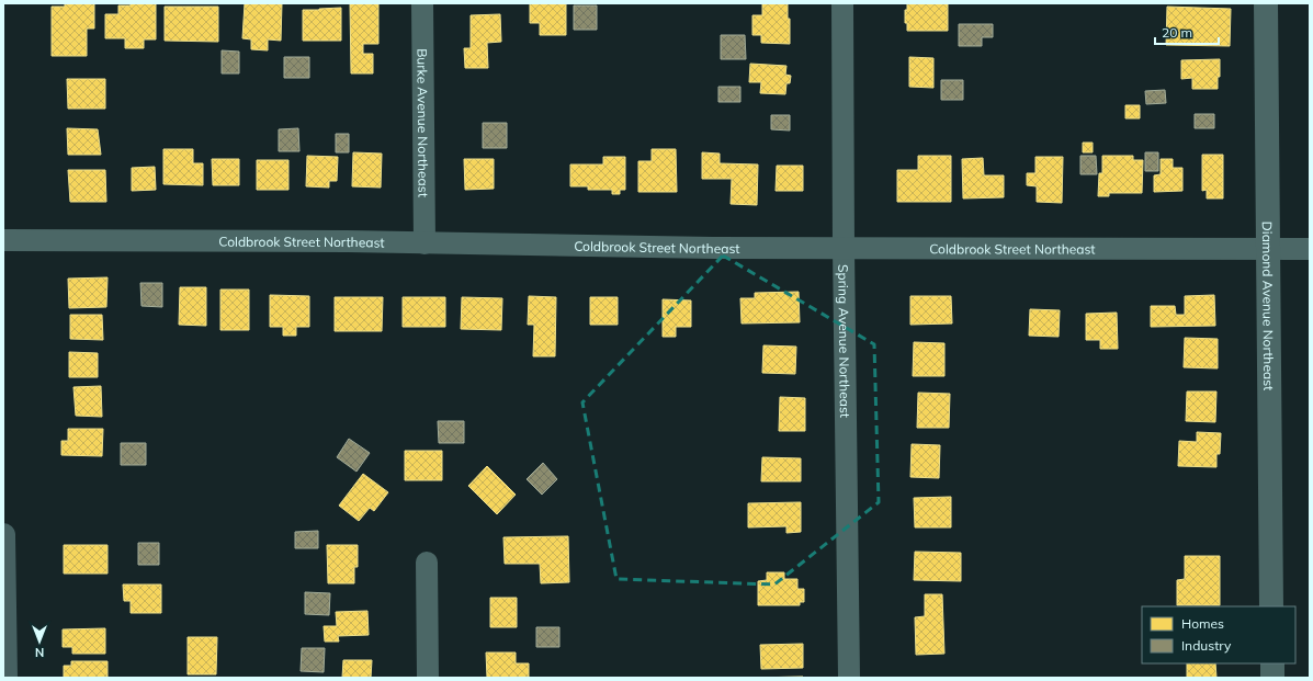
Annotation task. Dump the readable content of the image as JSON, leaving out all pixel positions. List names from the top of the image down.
{
  "streets": {
    "street": [
      "Burke Avenue Northeast",
      "Coldbrook Street Northeast",
      "Diamond Avenue Northeast",
      "Spring Avenue Northeast"
    ]
  },
  "crossings": [
    ["Burke Avenue Northeast", "Coldbrook Street Northeast"],
    ["Coldbrook Street Northeast", "Diamond Avenue Northeast"],
    ["Coldbrook Street Northeast", "Spring Avenue Northeast"]
  ],
  "legend": ["Homes", "Industry"],
  "scale_bar": "20 m",
  "north": "bottom"
}
